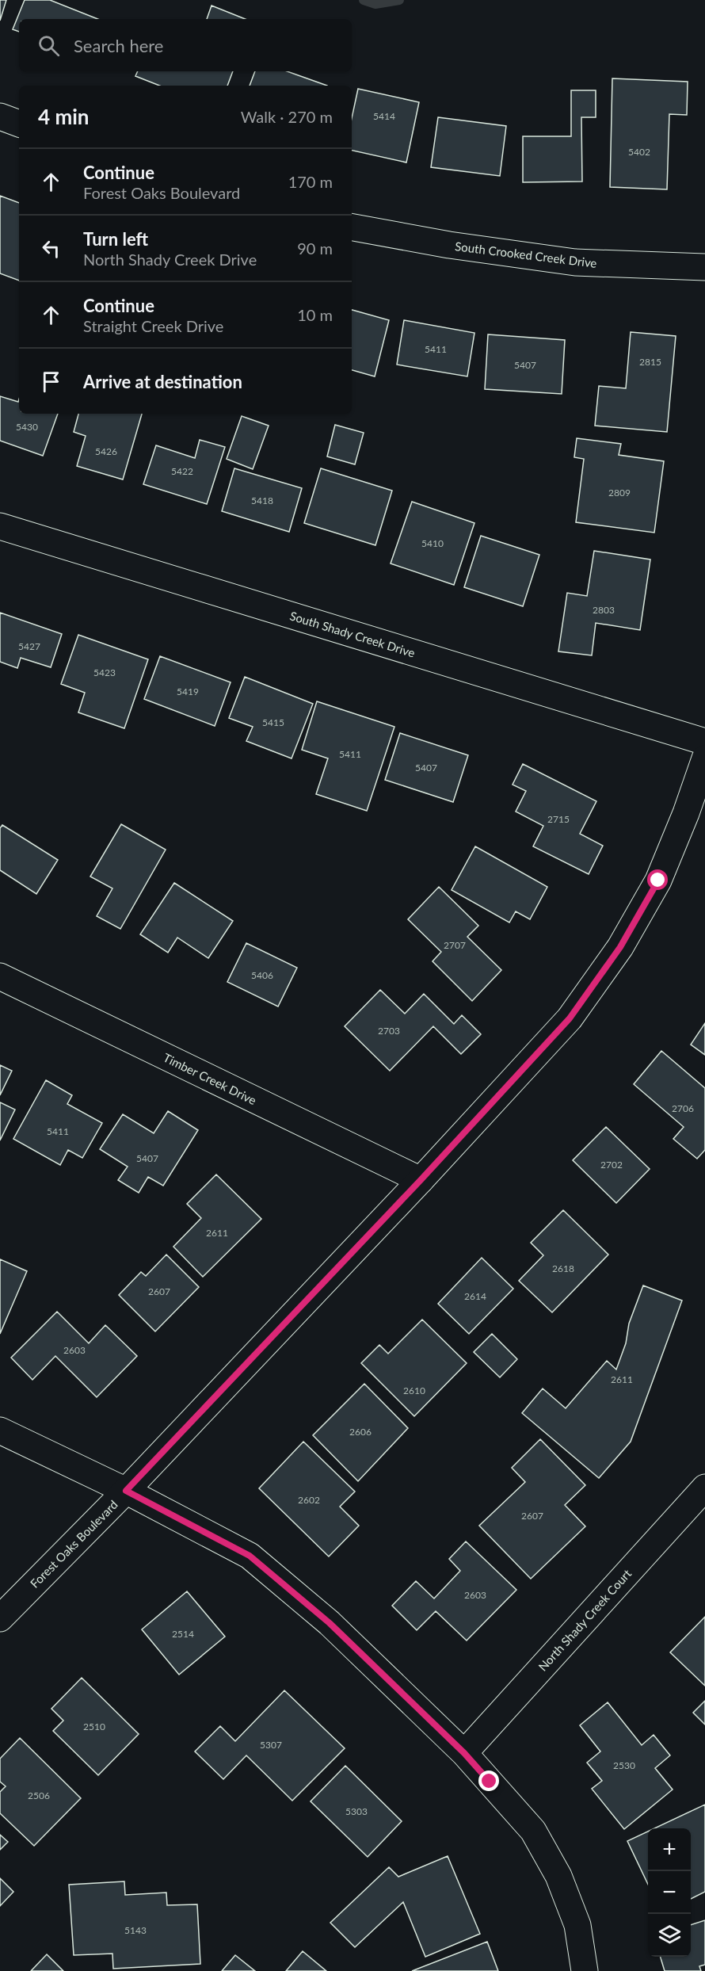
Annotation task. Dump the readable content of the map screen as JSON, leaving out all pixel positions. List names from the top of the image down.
{
  "streets": {
    "street": [
      "South Crooked Creek Drive",
      "South Shady Creek Drive",
      "Timber Creek Drive",
      "Forest Oaks Boulevard",
      "North Shady Creek Court"
    ]
  },
  "crossings": [
    ["Timber Creek Drive", "Forest Oaks Boulevard"]
  ],
  "house_numbers": [
    "5414",
    "5402",
    "5411",
    "2815",
    "5407",
    "5430",
    "5426",
    "5422",
    "2809",
    "5418",
    "5410",
    "2803",
    "5427",
    "5423",
    "5419",
    "5415",
    "5411",
    "5407",
    "2715",
    "2707",
    "5406",
    "2703",
    "2706",
    "5411",
    "5407",
    "2702",
    "2611",
    "2618",
    "2607",
    "2614",
    "2603",
    "2611",
    "2610",
    "2606",
    "2602",
    "2607",
    "2603",
    "2514",
    "2510",
    "5307",
    "2530",
    "2506",
    "5303",
    "5143"
  ],
  "page": {
    "search": "Search here",
    "heading": ["4 min", "Walk · 270 m"],
    "list": [
      ["Continue", "Forest Oaks Boulevard", "170 m"],
      ["Turn left", "North Shady Creek Drive", "90 m"],
      ["Continue", "Straight Creek Drive", "10 m"],
      "Arrive at destination"
    ],
    "map_buttons": ["+", "−"]
  }
}
